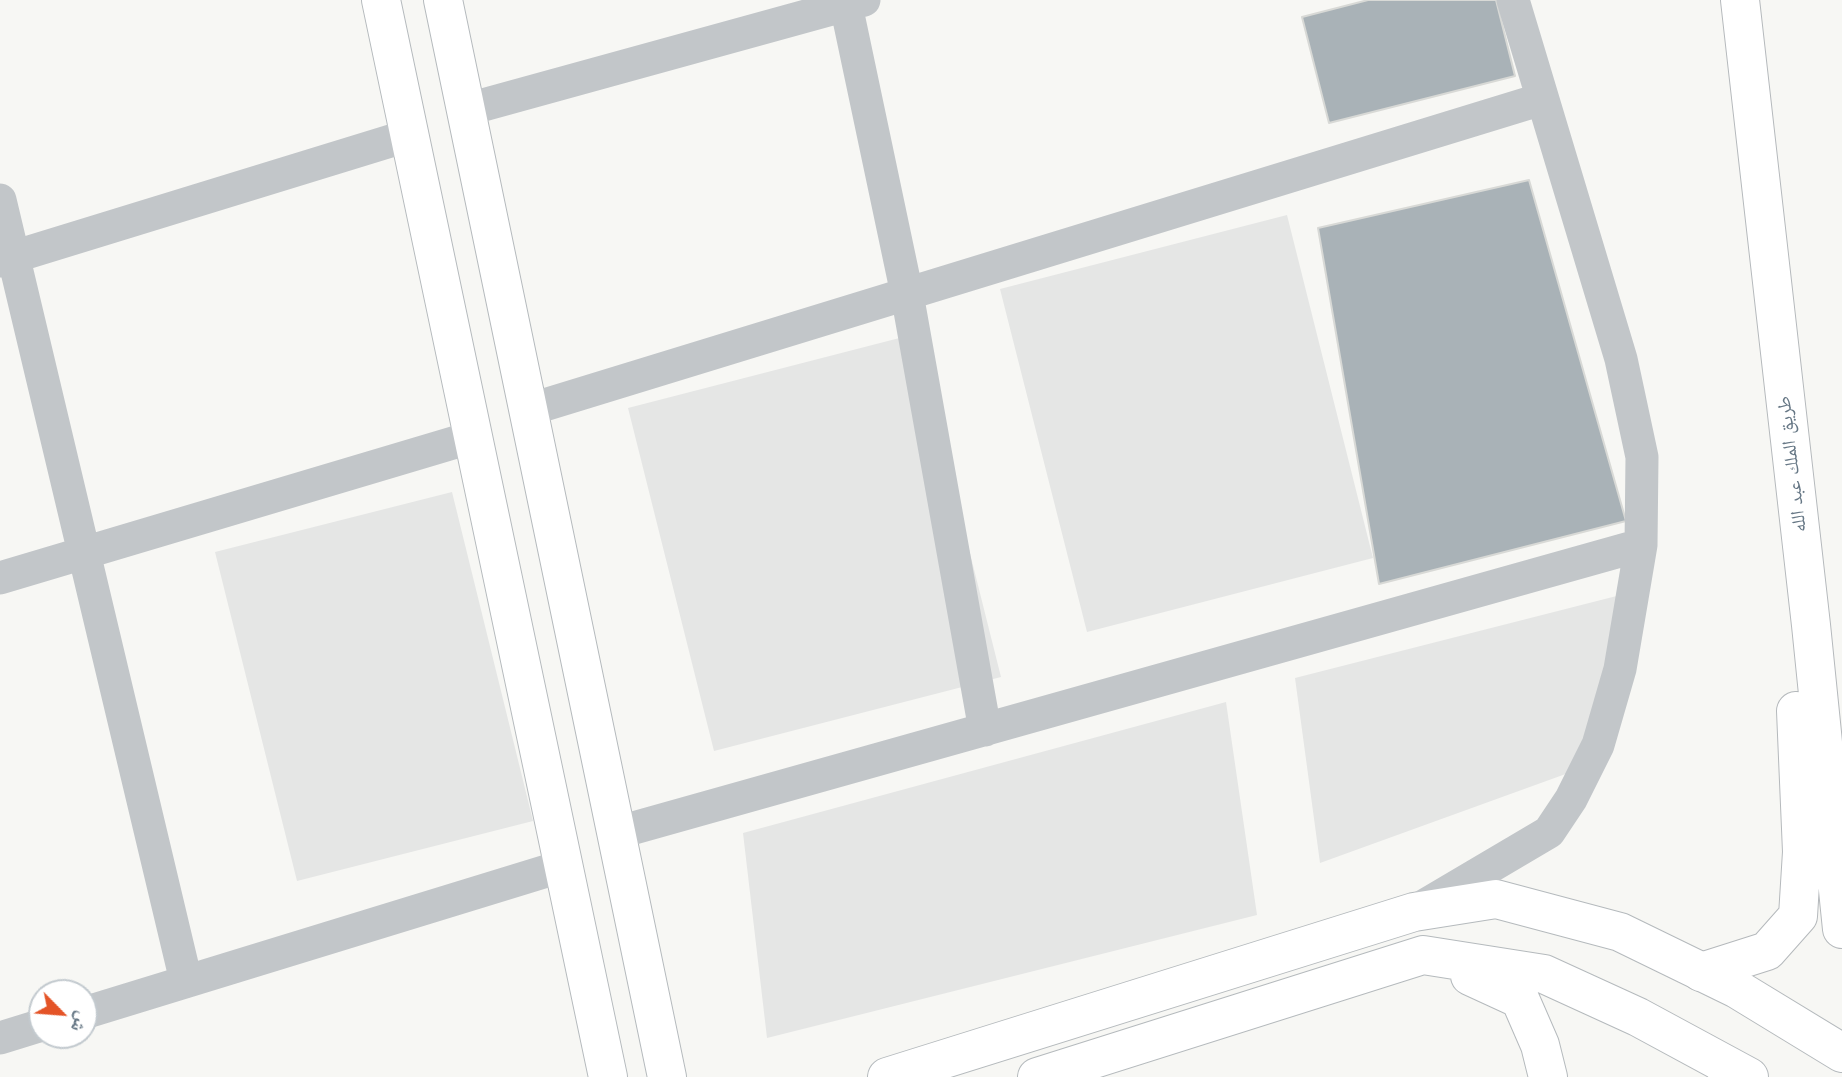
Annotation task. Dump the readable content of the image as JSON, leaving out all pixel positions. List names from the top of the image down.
{
  "streets": {
    "main road": ["طريق الملك عبد الله"]
  },
  "north": "bottom right"
}
